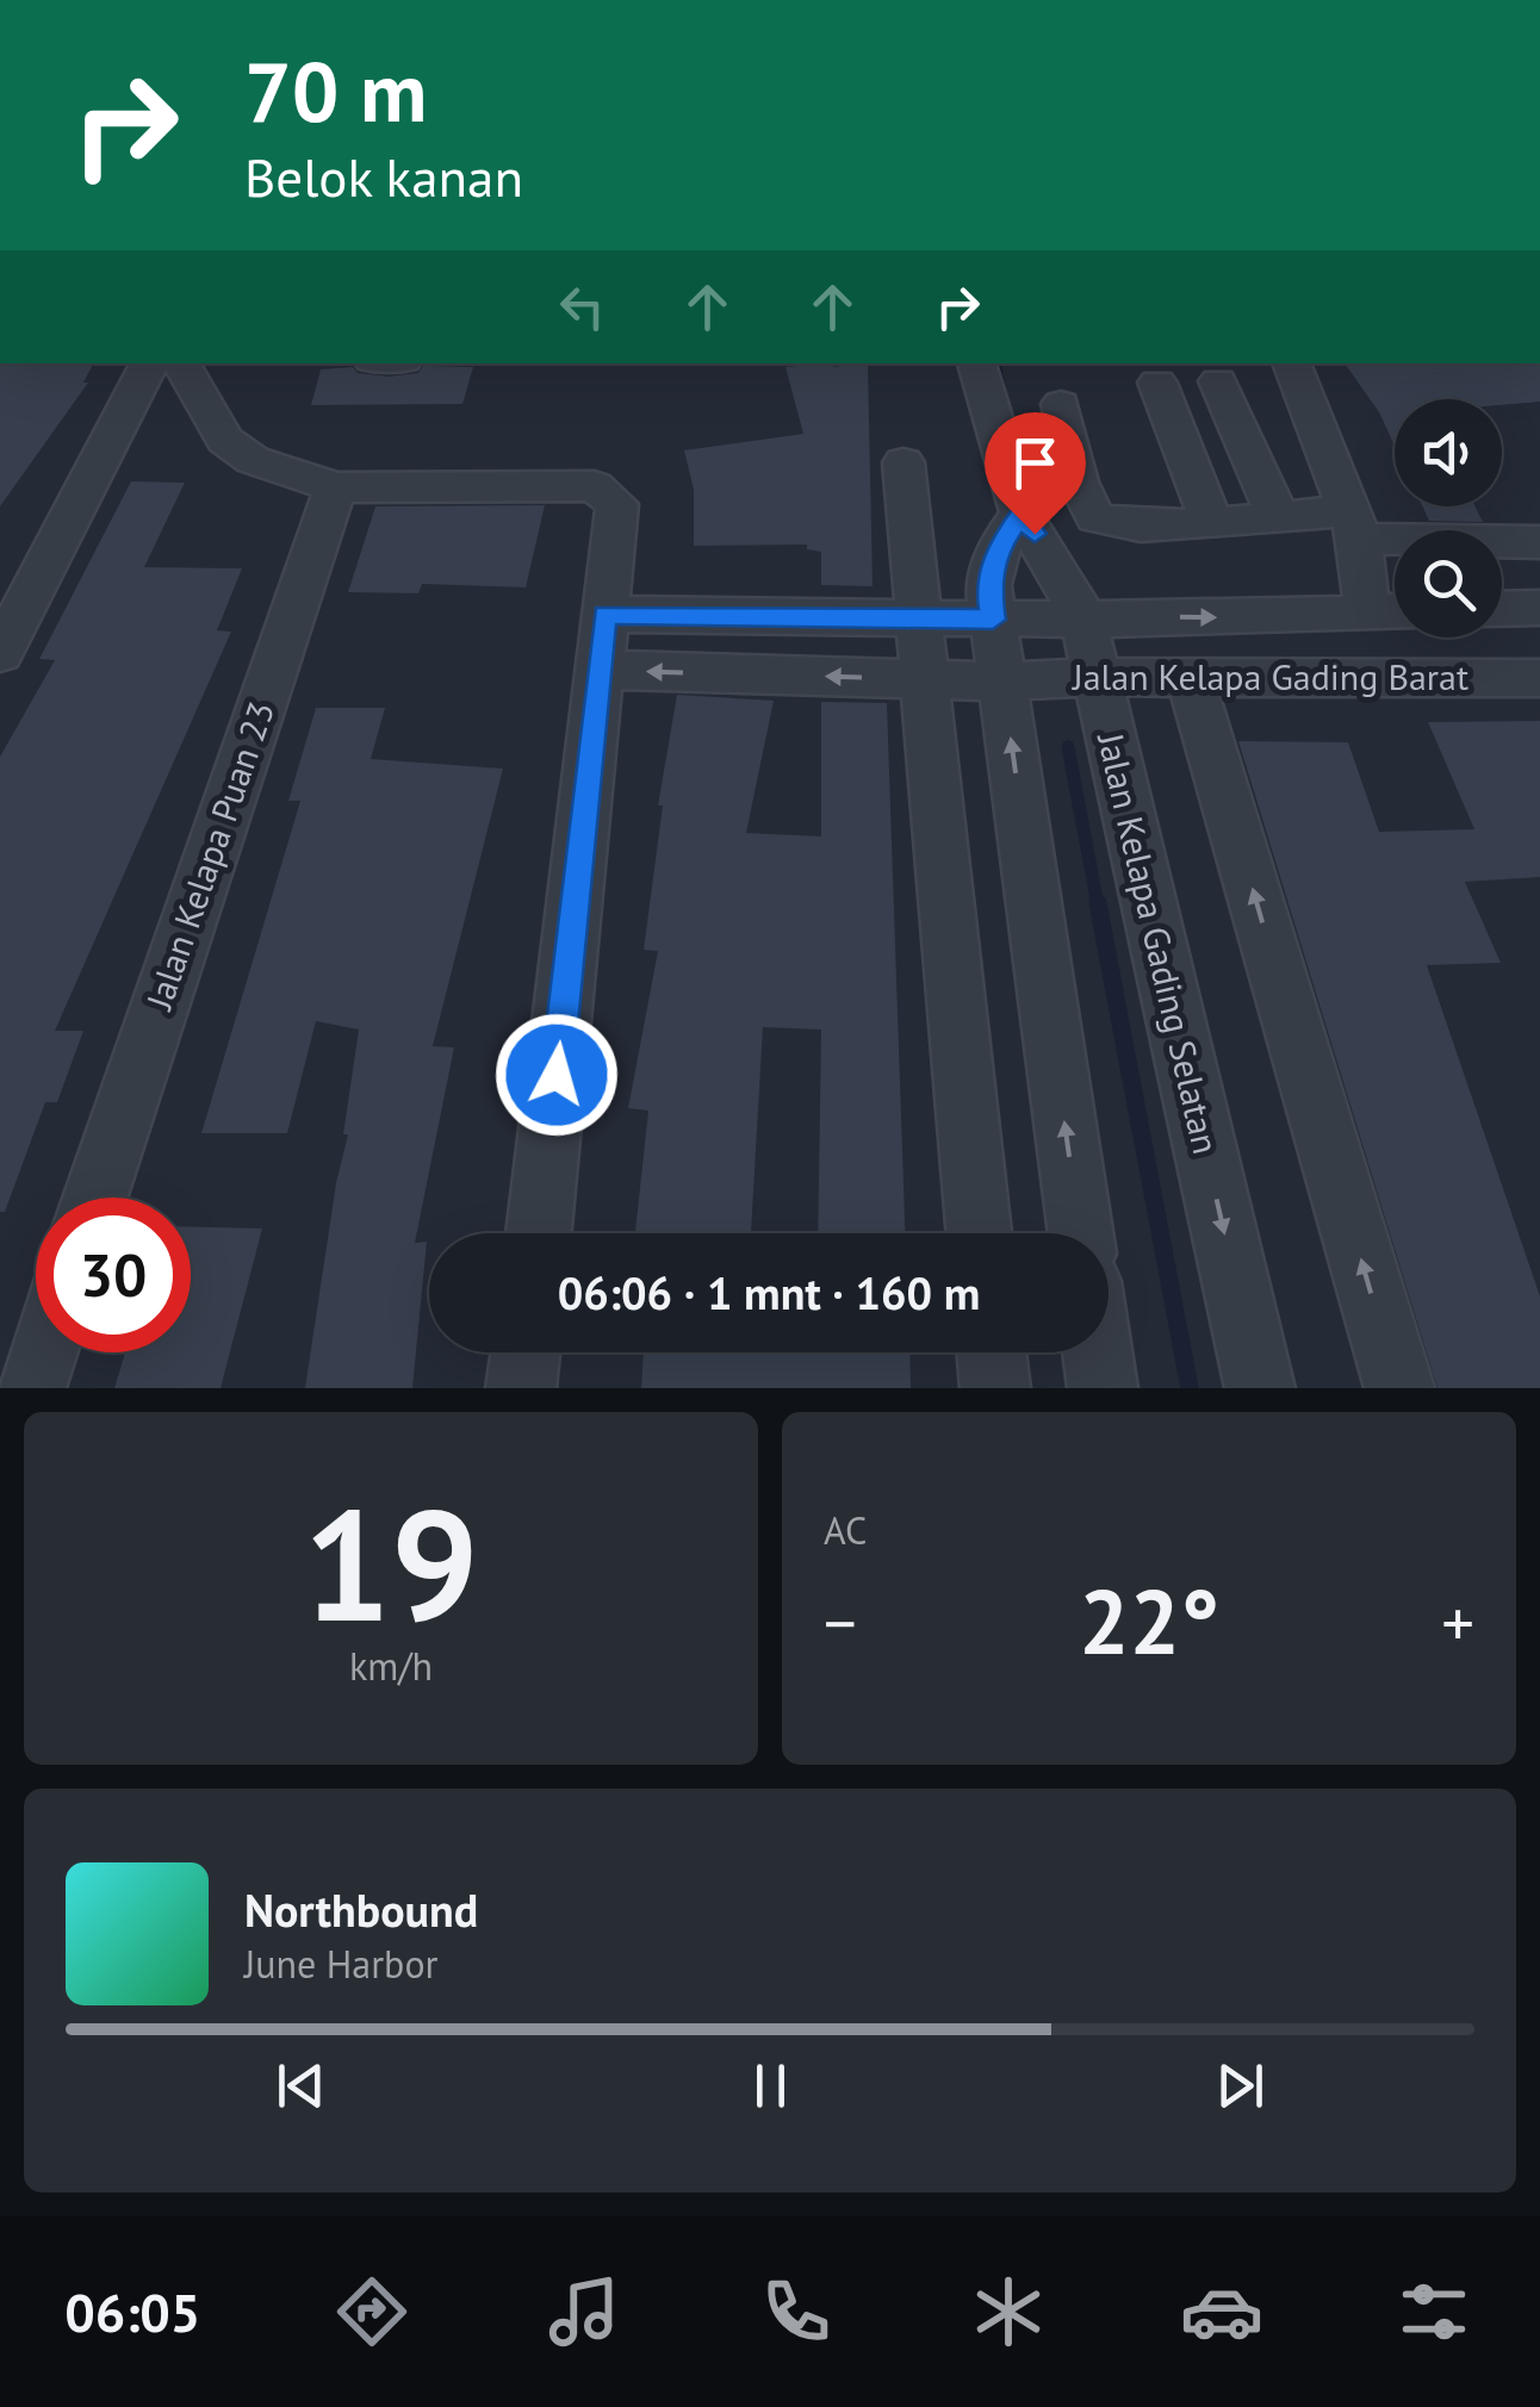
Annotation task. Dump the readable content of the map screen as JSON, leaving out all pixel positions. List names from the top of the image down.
{
  "streets": {
    "street": ["Jalan Kelapa Gading Barat", "Jalan Kelapa Puan 23", "Jalan Kelapa Gading Selatan"]
  },
  "crossings": [
    ["Jalan Kelapa Gading Barat", "Jalan Kelapa Gading Selatan"]
  ],
  "page": {
    "turn": ["70 m", "Belok kanan"],
    "limit": "30",
    "trip": "06:06 · 1 mnt · 160 m",
    "tile": [
      ["19", "km/h"],
      "AC"
    ],
    "heat": ["−", "22°", "+"],
    "song": ["Northbound", "June Harbor"],
    "tabs": "06:05"
  }
}
